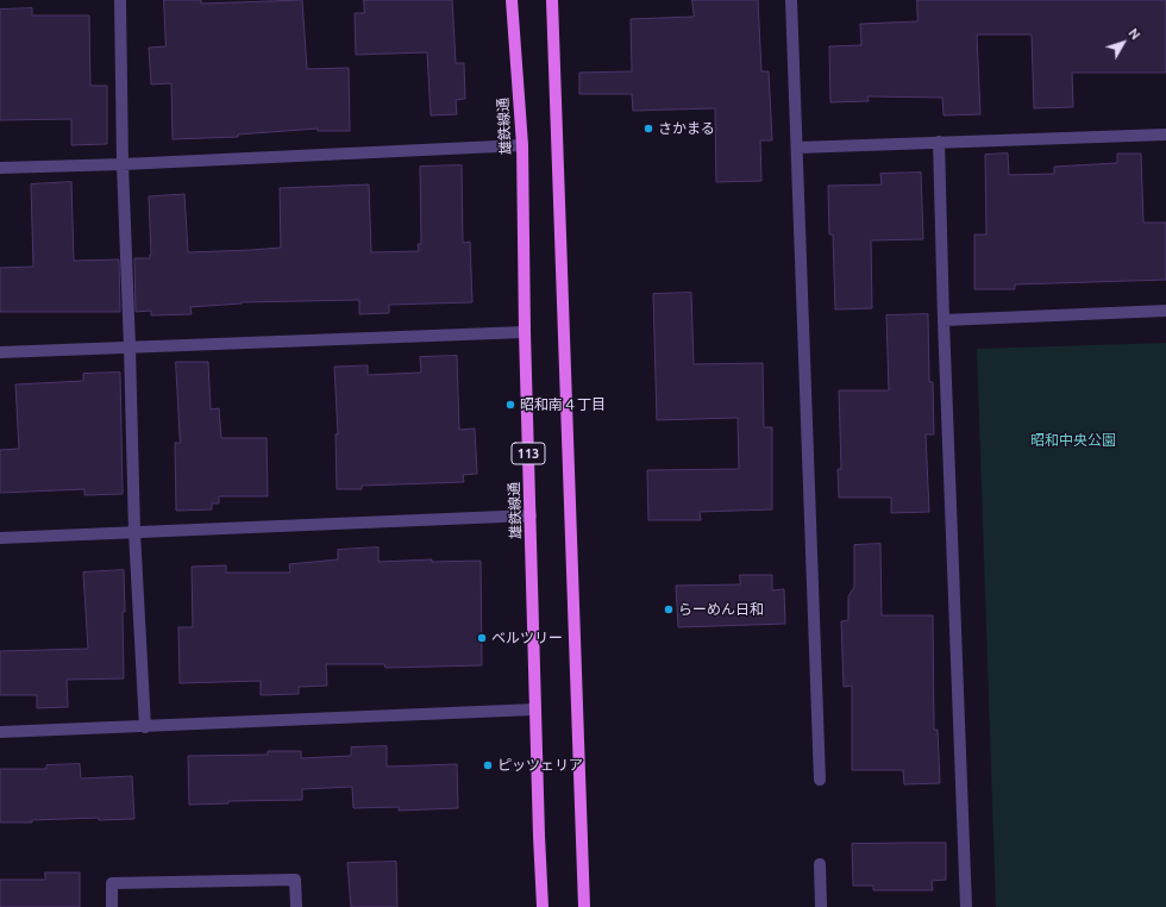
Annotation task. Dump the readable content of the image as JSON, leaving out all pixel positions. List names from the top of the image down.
{
  "streets": {
    "main road": ["雄鉄線通", "113"]
  },
  "parks": ["昭和中央公園"],
  "places": [
    "さかまる",
    "昭和南４丁目",
    "らーめん日和",
    "ベルツリー",
    "ピッツェリア"
  ],
  "north": "top right"
}
